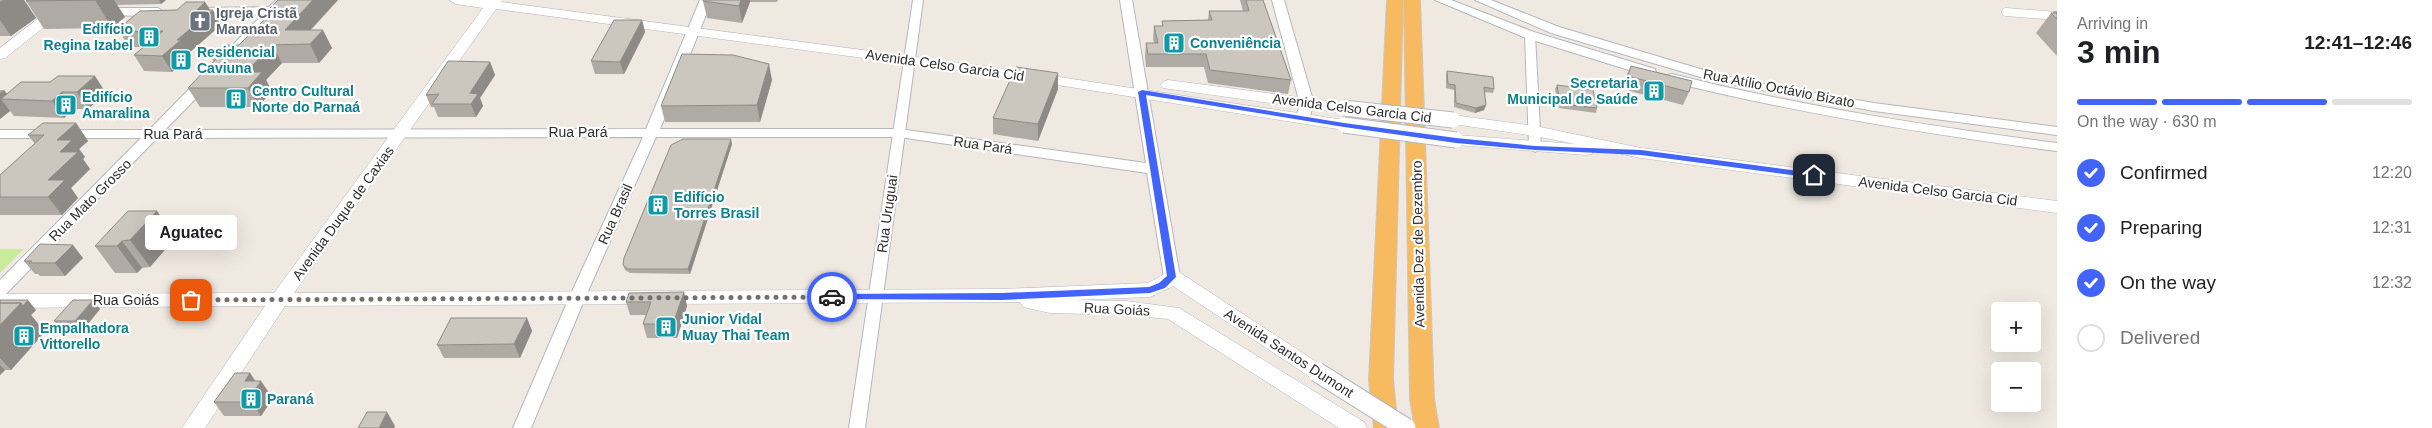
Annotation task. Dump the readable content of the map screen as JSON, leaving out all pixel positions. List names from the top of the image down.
{
  "streets": {
    "highway": ["Avenida Dez de Dezembro"],
    "main road": [
      "Avenida Celso Garcia Cid",
      "Avenida Duque de Caxias",
      "Rua Goiás",
      "Avenida Santos Dumont"
    ],
    "street": [
      "Rua Atílio Octávio Bizato",
      "Rua Pará",
      "Rua Mato Grosso",
      "Rua Brasil",
      "Rua Uruguai"
    ]
  },
  "crossings": [
    ["Avenida Celso Garcia Cid", "Avenida Duque de Caxias"],
    ["Avenida Celso Garcia Cid", "Rua Brasil"],
    ["Avenida Celso Garcia Cid", "Rua Uruguai"],
    ["Rua Pará", "Rua Mato Grosso"],
    ["Rua Pará", "Avenida Duque de Caxias"],
    ["Rua Pará", "Rua Brasil"],
    ["Rua Pará", "Rua Uruguai"],
    ["Avenida Duque de Caxias", "Rua Goiás"],
    ["Rua Brasil", "Rua Goiás"],
    ["Rua Uruguai", "Rua Goiás"],
    ["Rua Goiás", "Avenida Santos Dumont"]
  ],
  "places": {
    "church": ["Igreja Cristã Maranata"],
    "building": [
      "Edifício Regina Izabel",
      "Conveniência",
      "Residencial Caviuna",
      "Secretaria Municipal de Saúde",
      "Centro Cultural Norte do Parnaá",
      "Edifício Amaralina",
      "Edifício Torres Brasil",
      "Junior Vidal Muay Thai Team",
      "Empalhadora Vittorello",
      "Paraná"
    ],
    "other": ["Aguatec"]
  },
  "page": {
    "heading": ["3 min", "Arriving in", "12:41–12:46"],
    "bar": "On the way · 630 m",
    "list": [
      ["Confirmed", "12:20"],
      ["Preparing", "12:31"],
      ["On the way", "12:32"],
      "Delivered"
    ],
    "bubble": "Aguatec",
    "map_buttons": ["+", "−"]
  }
}
